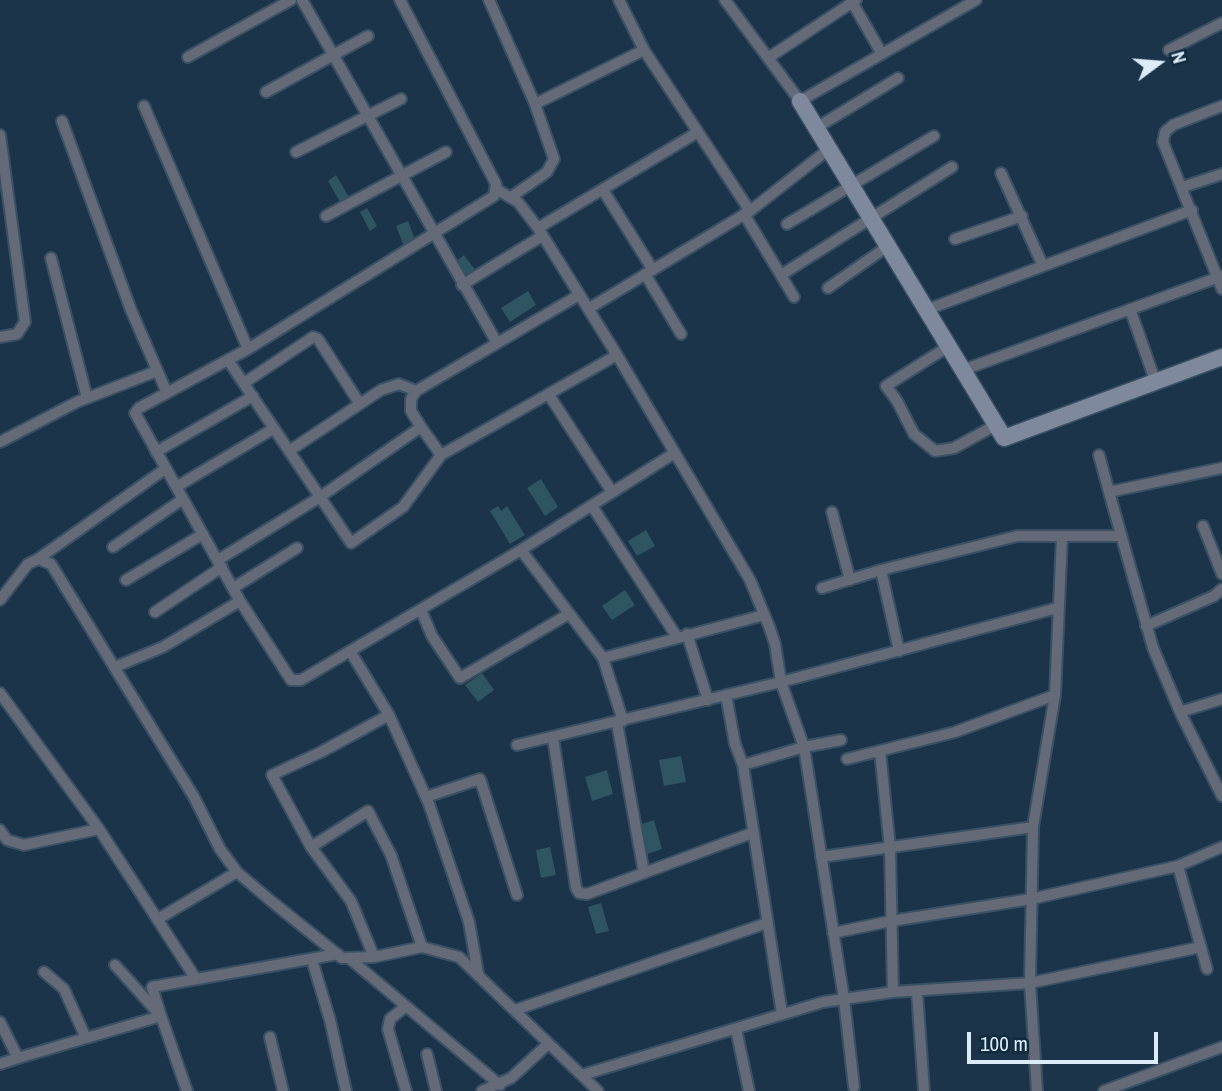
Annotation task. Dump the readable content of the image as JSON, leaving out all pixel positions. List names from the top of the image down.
{
  "scale_bar": "100 m",
  "north": "right"
}
